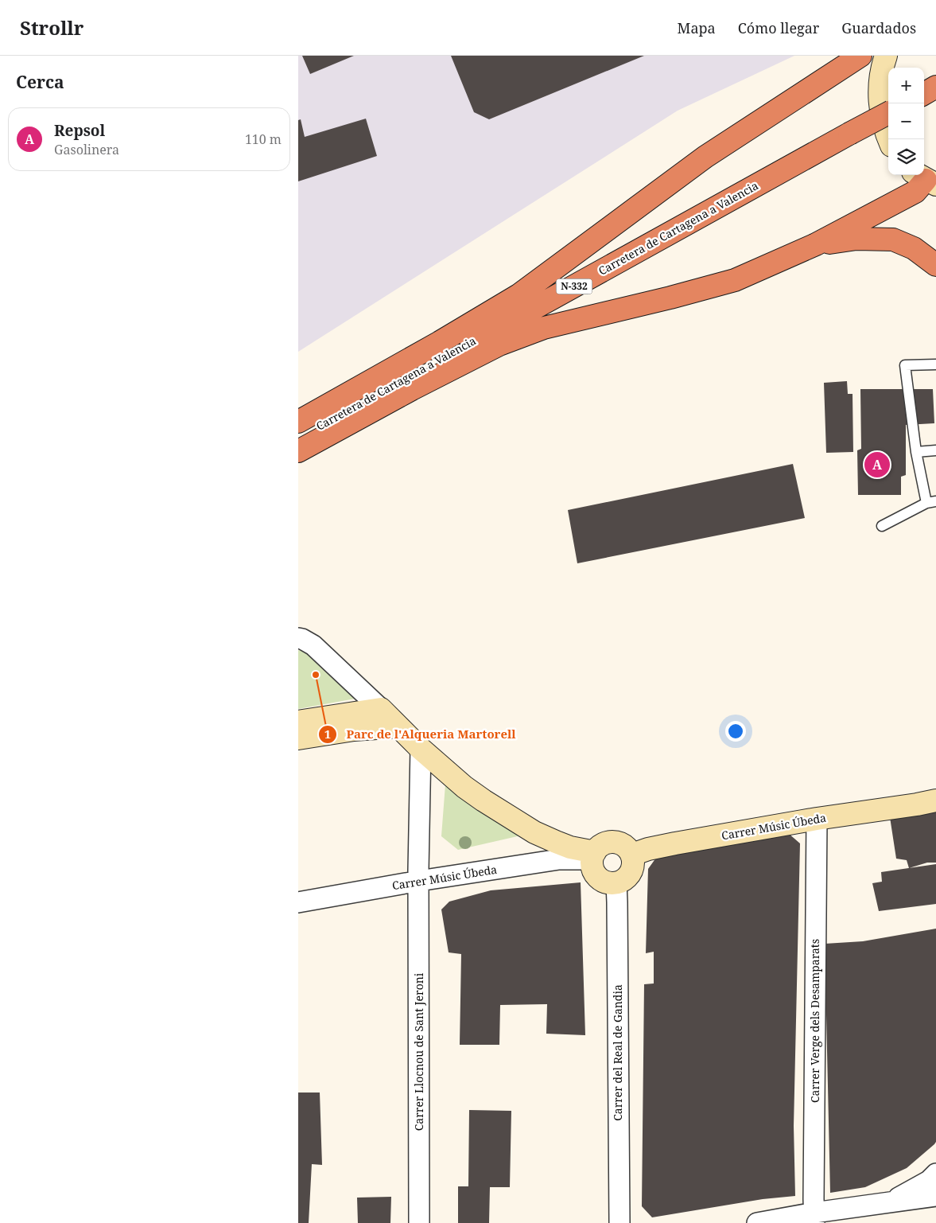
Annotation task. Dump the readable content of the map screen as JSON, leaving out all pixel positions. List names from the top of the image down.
{
  "streets": {
    "highway": ["Carretera de Cartagena a Valencia", "N-332"],
    "street": [
      "Carrer Músic Úbeda",
      "Carrer Verge dels Desamparats",
      "Carrer Llocnou de Sant Jeroni",
      "Carrer del Real de Gandia"
    ]
  },
  "crossings": [
    ["Carrer Músic Úbeda", "Carrer Verge dels Desamparats"],
    ["Carrer Músic Úbeda", "Carrer Llocnou de Sant Jeroni"],
    ["Carrer Músic Úbeda", "Carrer del Real de Gandia"]
  ],
  "places": ["Parc de l'Alqueria Martorell"],
  "page": {
    "header": "Strollr",
    "nav": ["Mapa", "Cómo llegar", "Guardados"],
    "heading": "Cerca",
    "map_buttons": ["+", "−"],
    "list": [
      {
        "mark": "A",
        "name": "Repsol",
        "note": "Gasolinera",
        "value": "110 m"
      }
    ],
    "pins": "A"
  }
}
